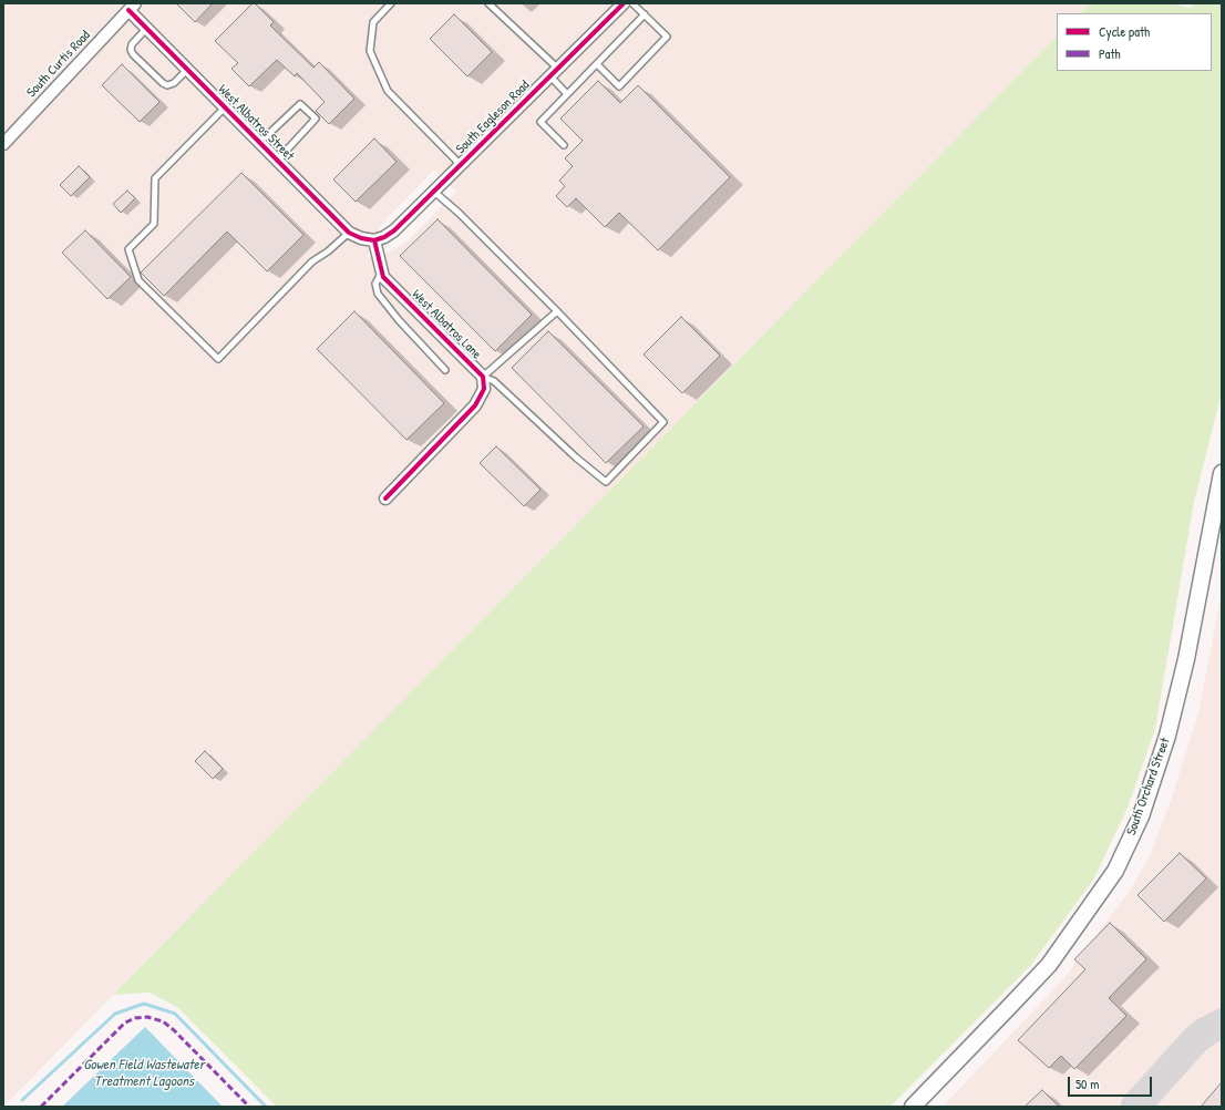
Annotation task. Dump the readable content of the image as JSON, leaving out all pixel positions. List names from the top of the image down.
{
  "streets": {
    "main road": ["South Orchard Street"],
    "street": [
      "South Curtis Road",
      "South Eagleson Road",
      "West Albatros Street",
      "West Albatros Lane"
    ]
  },
  "crossings": [
    ["South Curtis Road", "West Albatros Street"],
    ["South Eagleson Road", "West Albatros Street"],
    ["South Eagleson Road", "West Albatros Lane"],
    ["West Albatros Street", "West Albatros Lane"]
  ],
  "water": ["Gowen Field Wastewater Treatment Lagoons"],
  "legend": ["Cycle path", "Path"],
  "scale_bar": "50 m"
}
